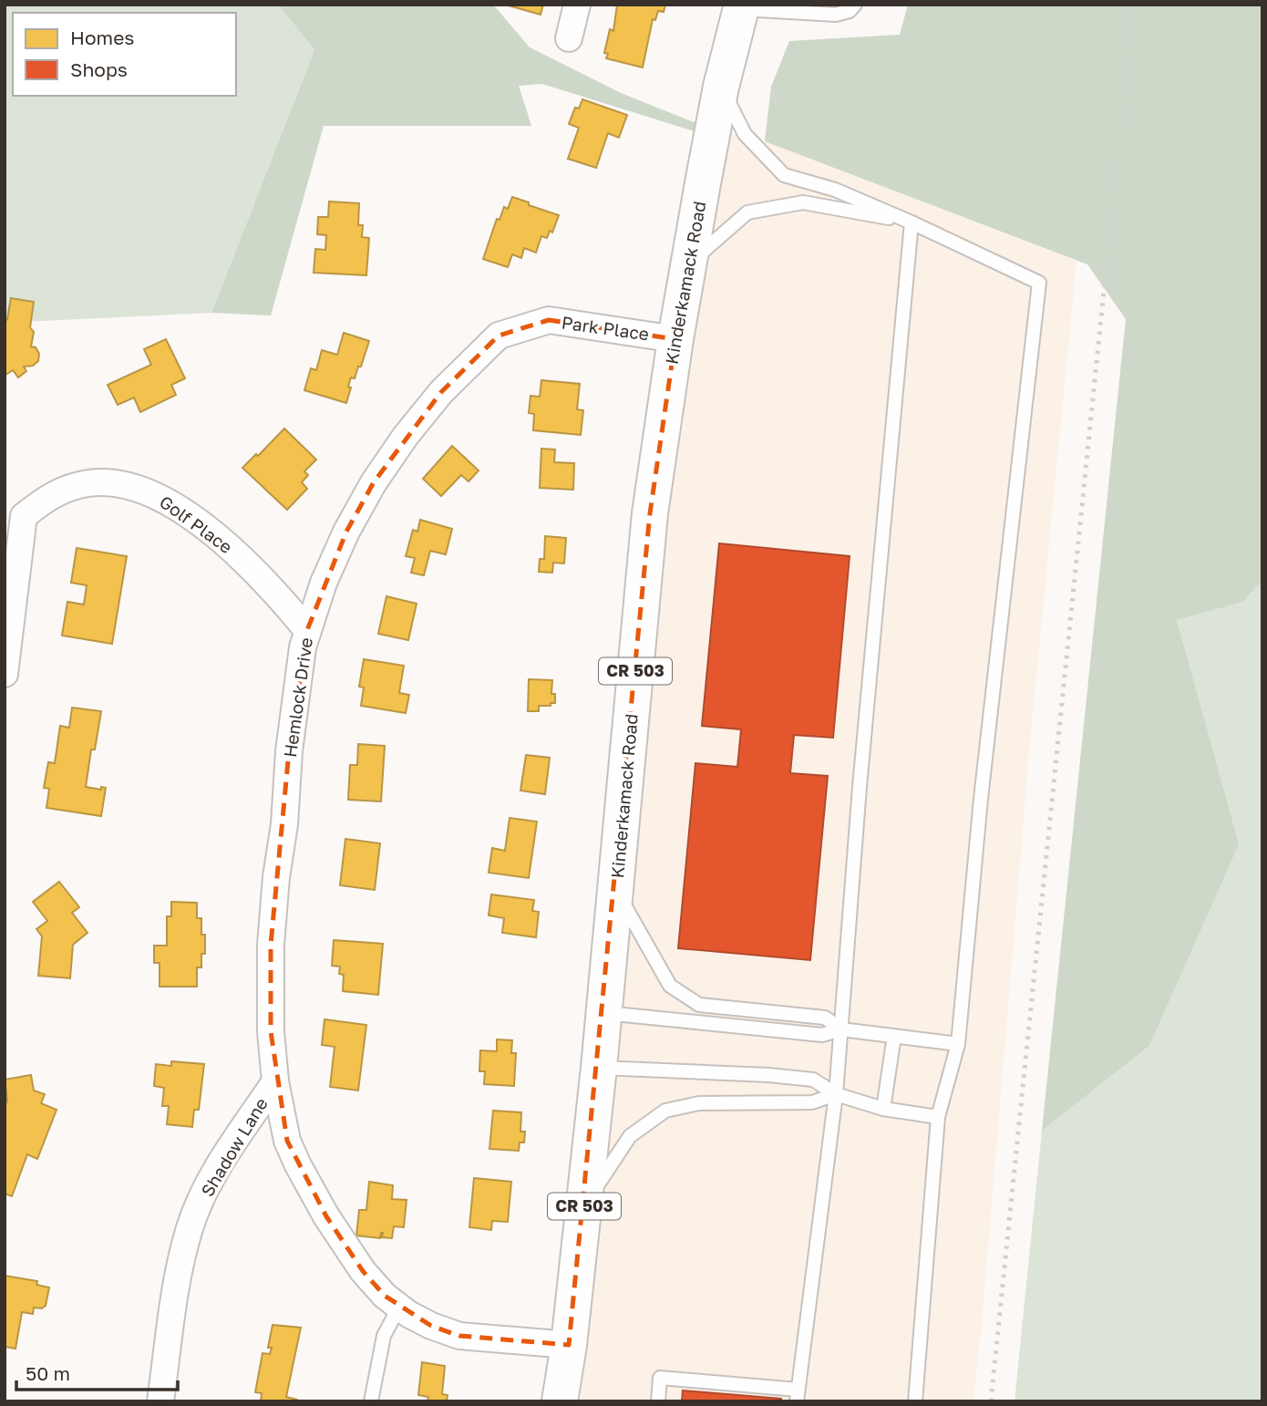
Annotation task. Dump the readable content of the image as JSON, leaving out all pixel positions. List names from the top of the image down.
{
  "streets": {
    "main road": ["Kinderkamack Road", "CR 503"],
    "street": [
      "Park Place",
      "Golf Place",
      "Hemlock Drive",
      "Shadow Lane"
    ]
  },
  "crossings": [
    ["Kinderkamack Road", "Park Place"],
    ["Kinderkamack Road", "Hemlock Drive"],
    ["Park Place", "Hemlock Drive"],
    ["Golf Place", "Hemlock Drive"],
    ["Hemlock Drive", "Shadow Lane"]
  ],
  "legend": ["Homes", "Shops"],
  "scale_bar": "50 m"
}
